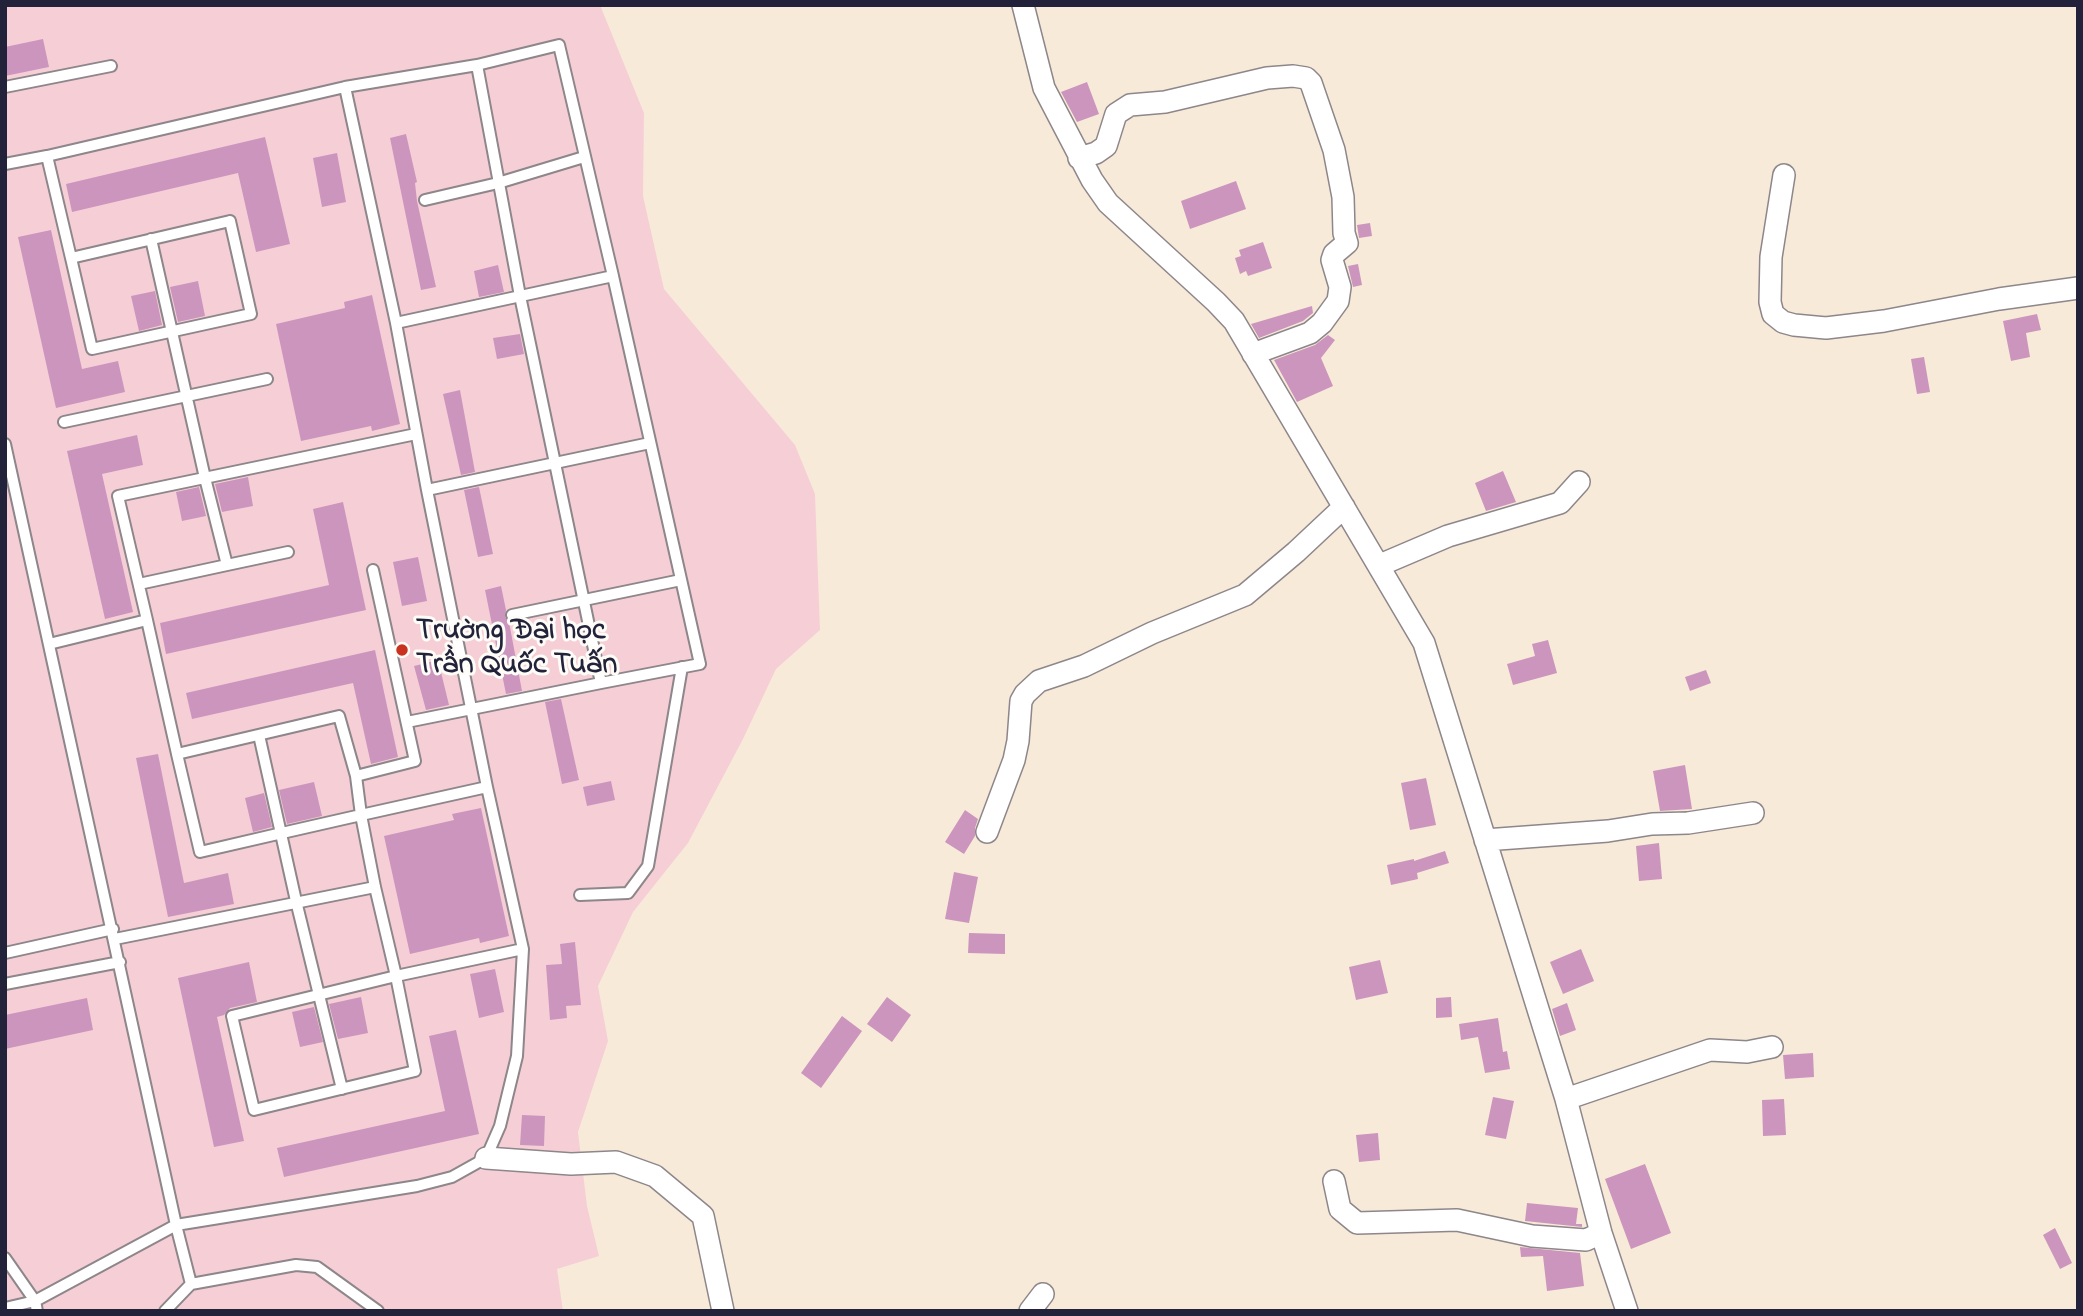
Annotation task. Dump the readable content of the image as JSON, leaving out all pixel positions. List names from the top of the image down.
{
  "places": ["Trường Đại học Trần Quốc Tuấn"]
}
